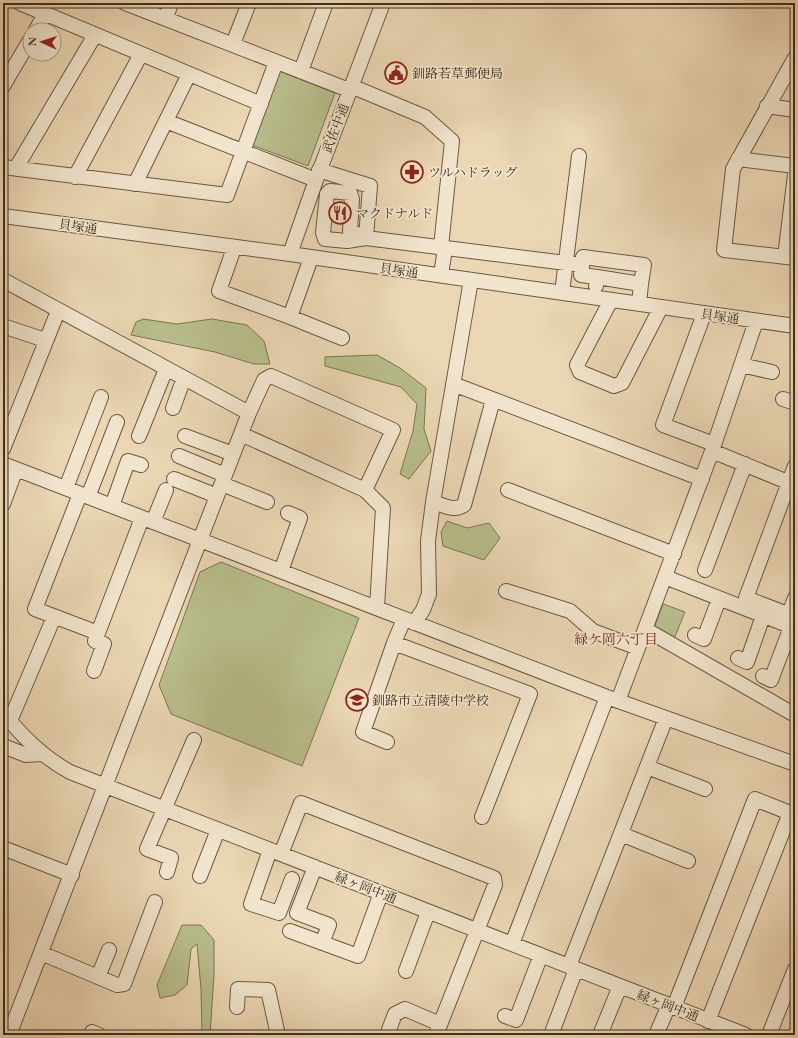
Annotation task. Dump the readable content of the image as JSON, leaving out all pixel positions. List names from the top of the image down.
{
  "streets": {
    "street": ["武佐中通", "貝塚通", "緑ヶ岡中通"]
  },
  "crossings": [
    ["武佐中通", "貝塚通"]
  ],
  "districts": ["緑ケ岡六丁目"],
  "places": {
    "public building": ["釧路若草郵便局"],
    "pharmacy": ["ツルハドラッグ"],
    "restaurant": ["マクドナルド"],
    "school or university": ["釧路市立清陵中学校"]
  },
  "north": "left"
}
